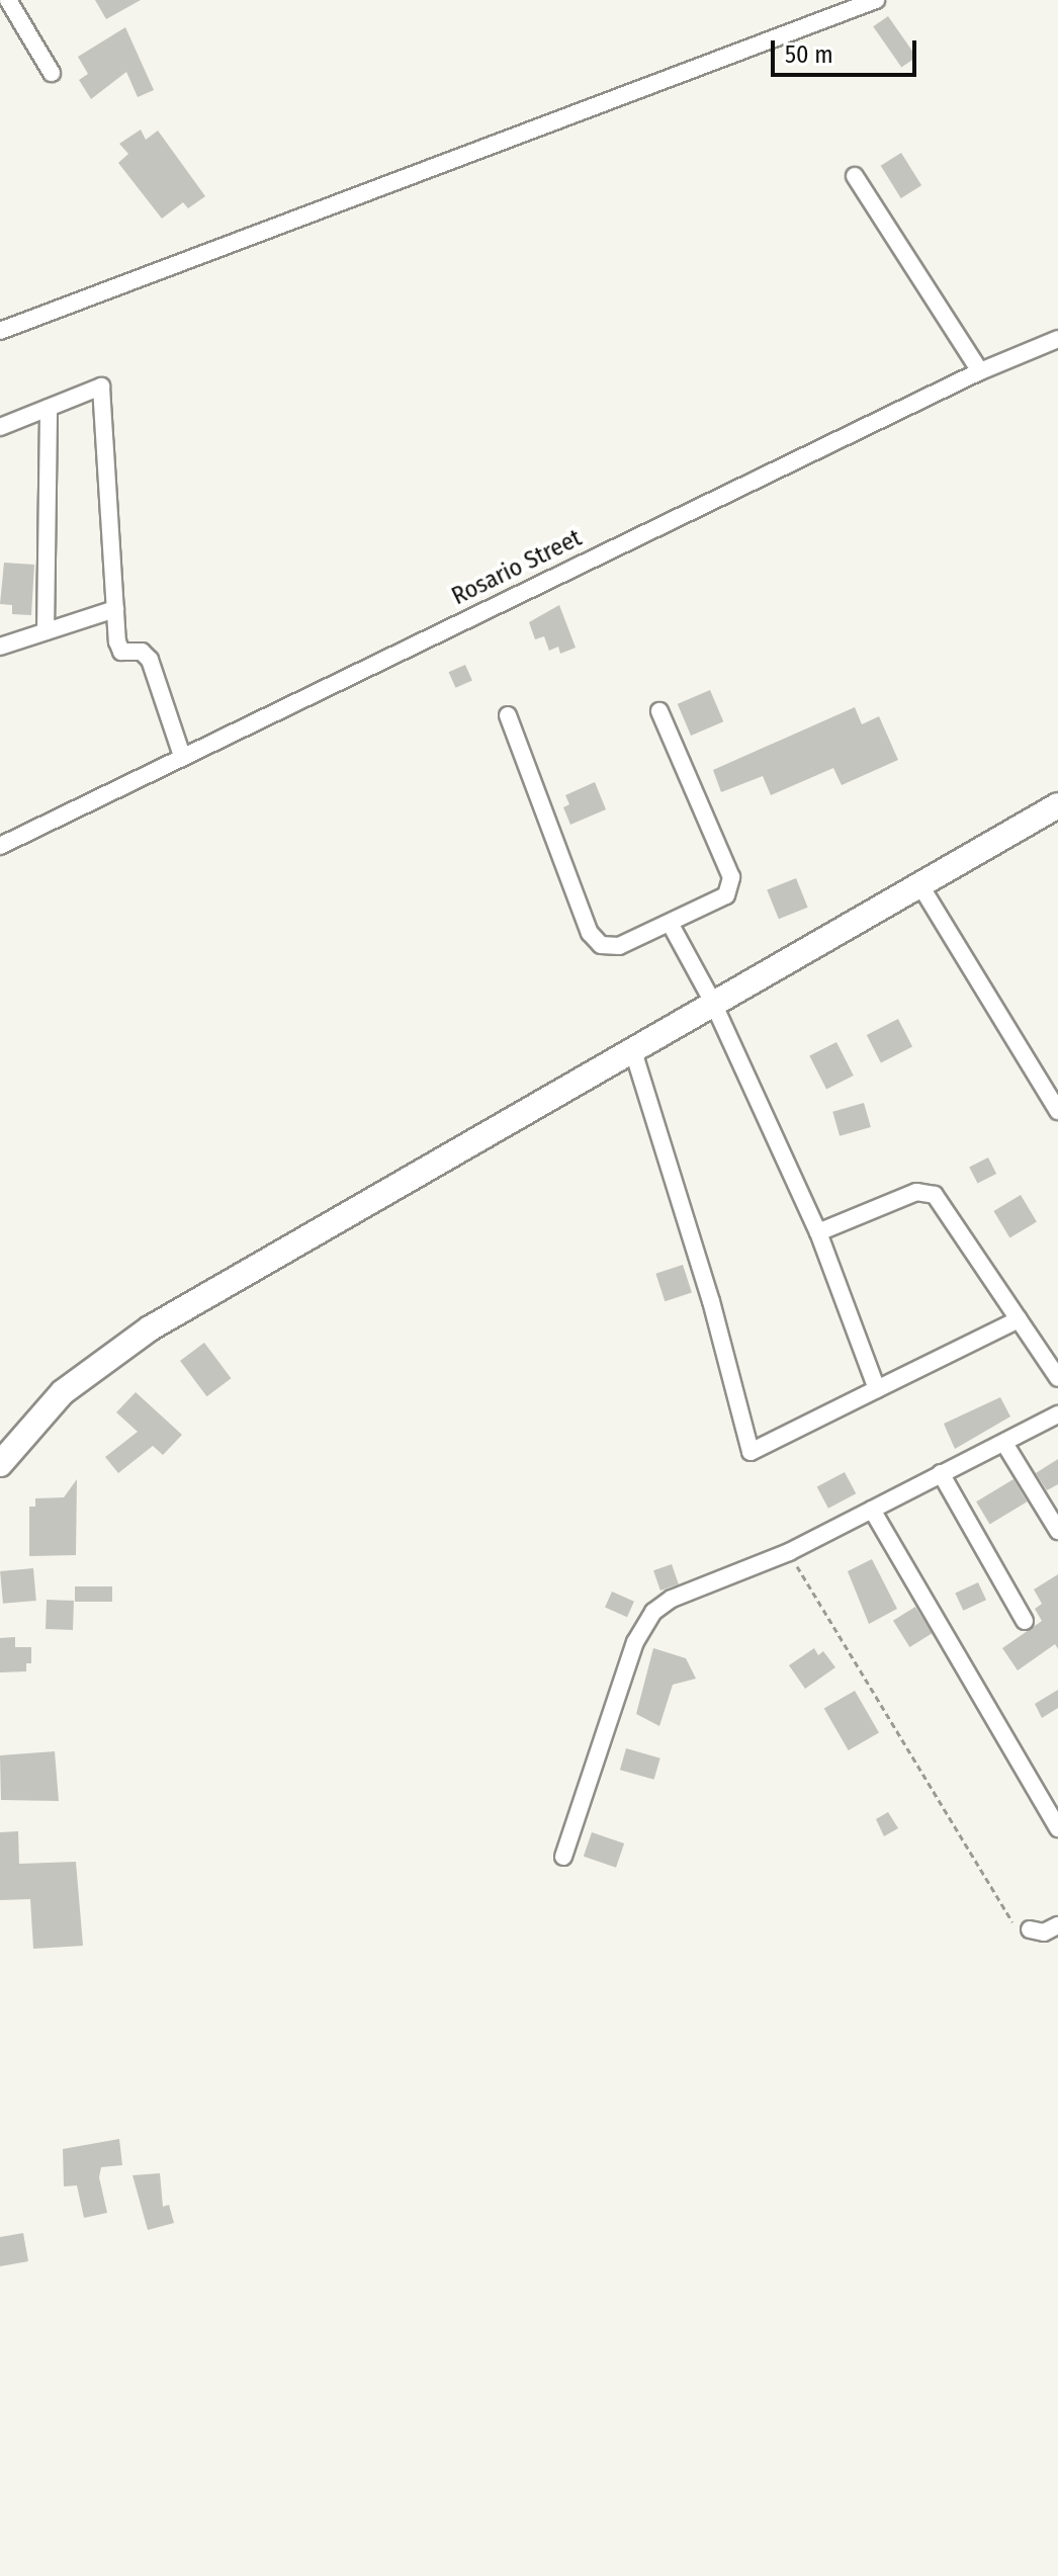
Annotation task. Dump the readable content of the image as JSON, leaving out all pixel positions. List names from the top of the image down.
{
  "streets": {
    "street": ["Rosario Street"]
  },
  "scale_bar": "50 m"
}
